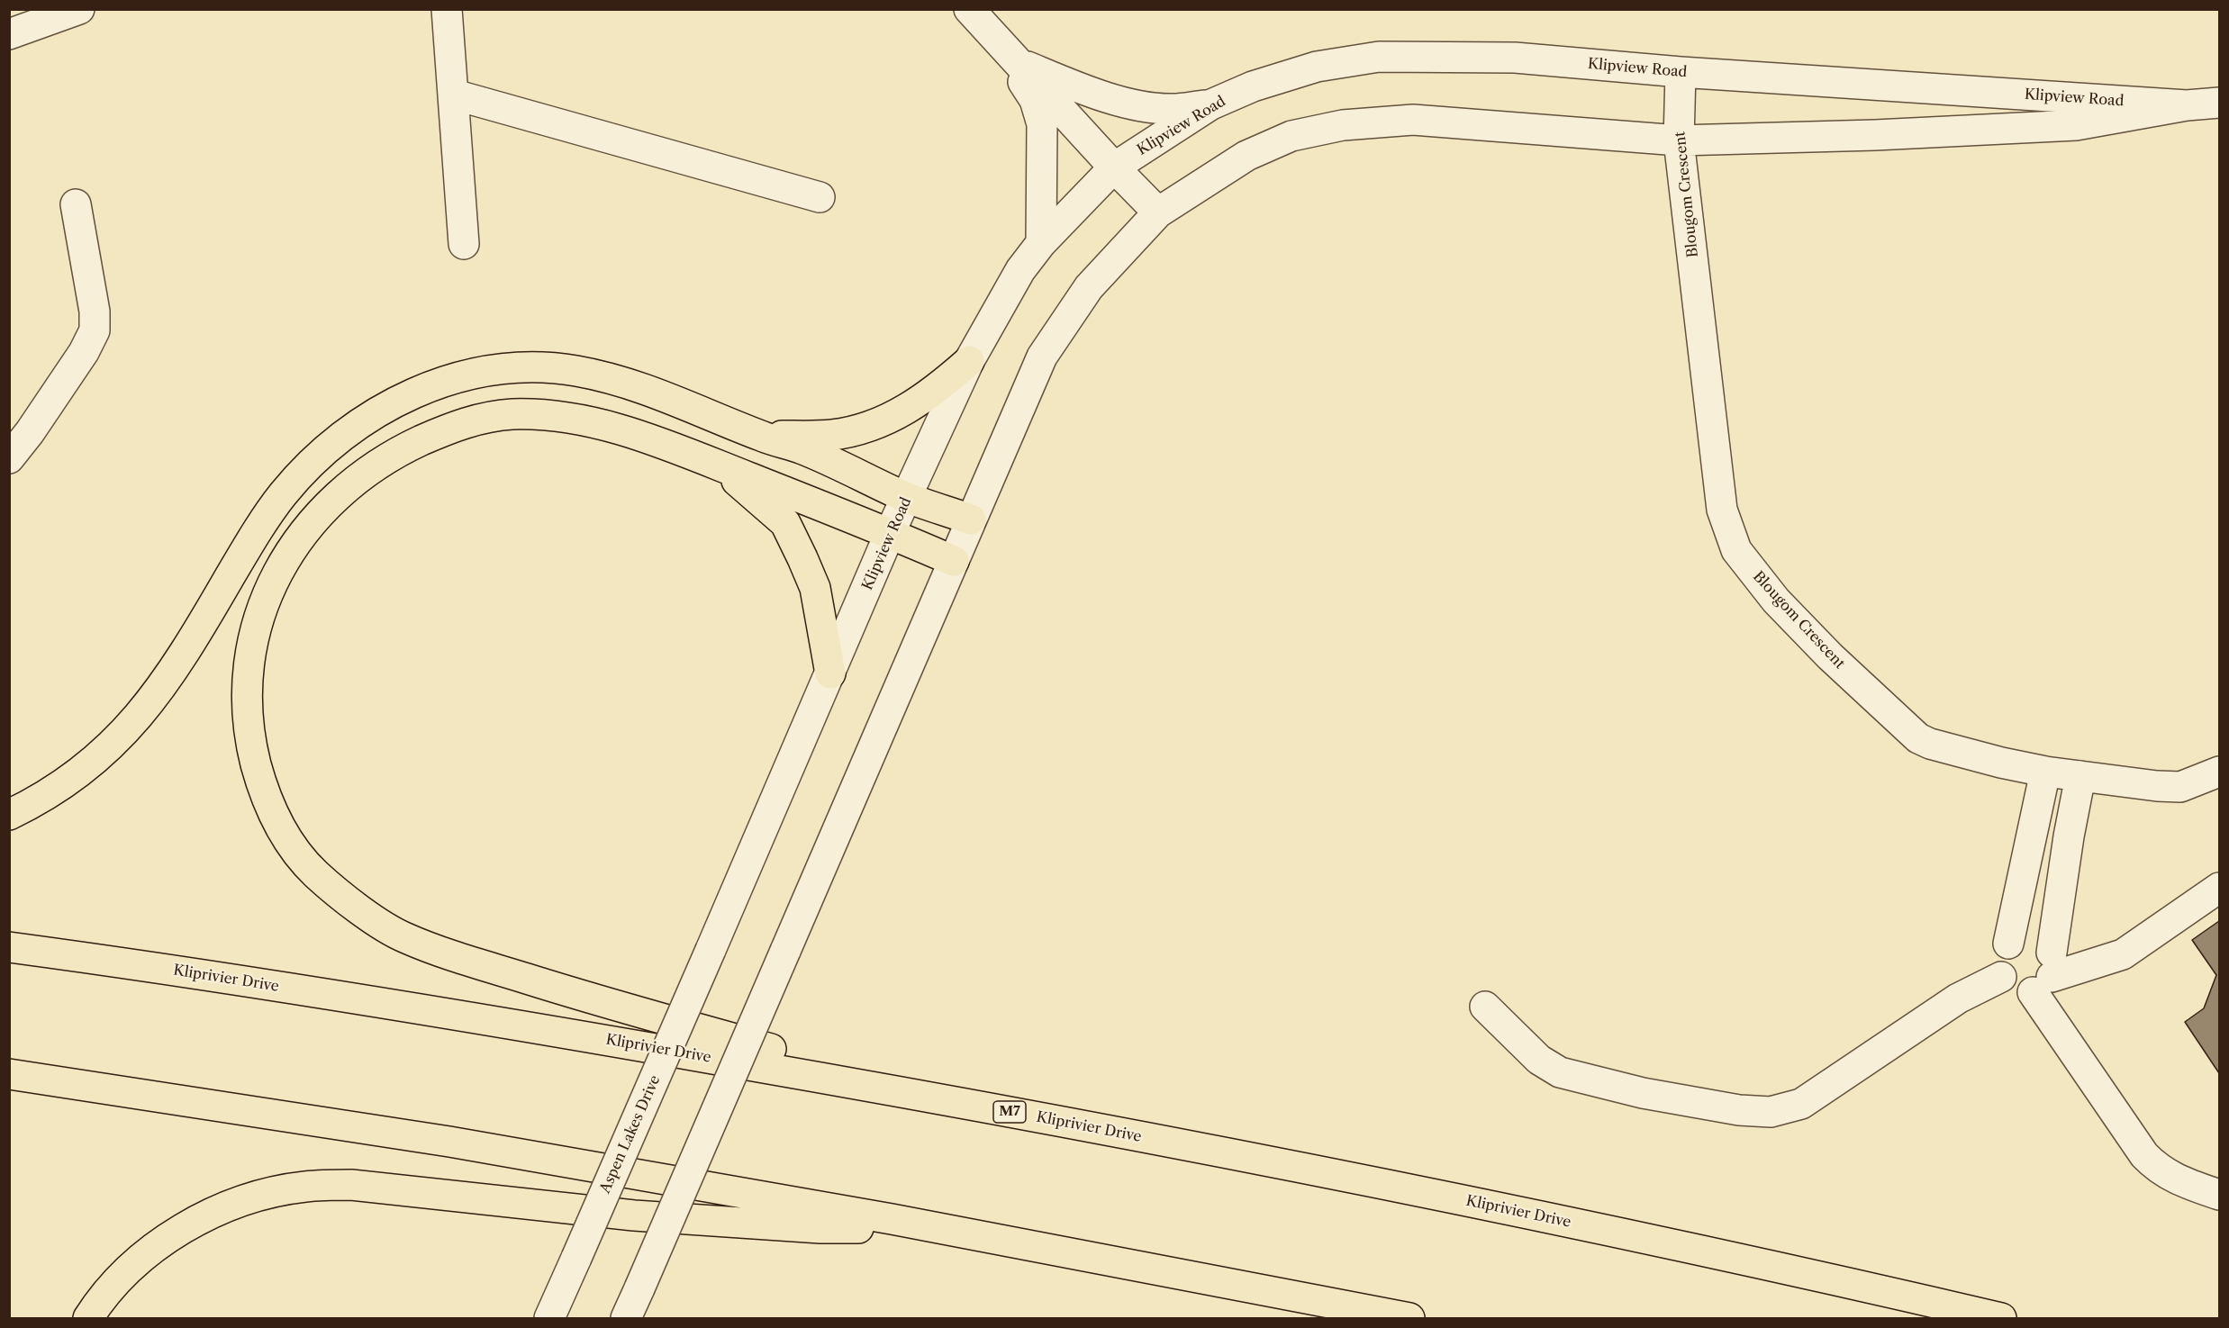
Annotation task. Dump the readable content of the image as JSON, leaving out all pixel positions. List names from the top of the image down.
{
  "streets": {
    "main road": ["Kliprivier Drive", "M7"],
    "street": ["Klipview Road", "Blougom Crescent", "Aspen Lakes Drive"]
  },
  "crossings": [
    ["Klipview Road", "Blougom Crescent"],
    ["Klipview Road", "Aspen Lakes Drive"]
  ]
}
